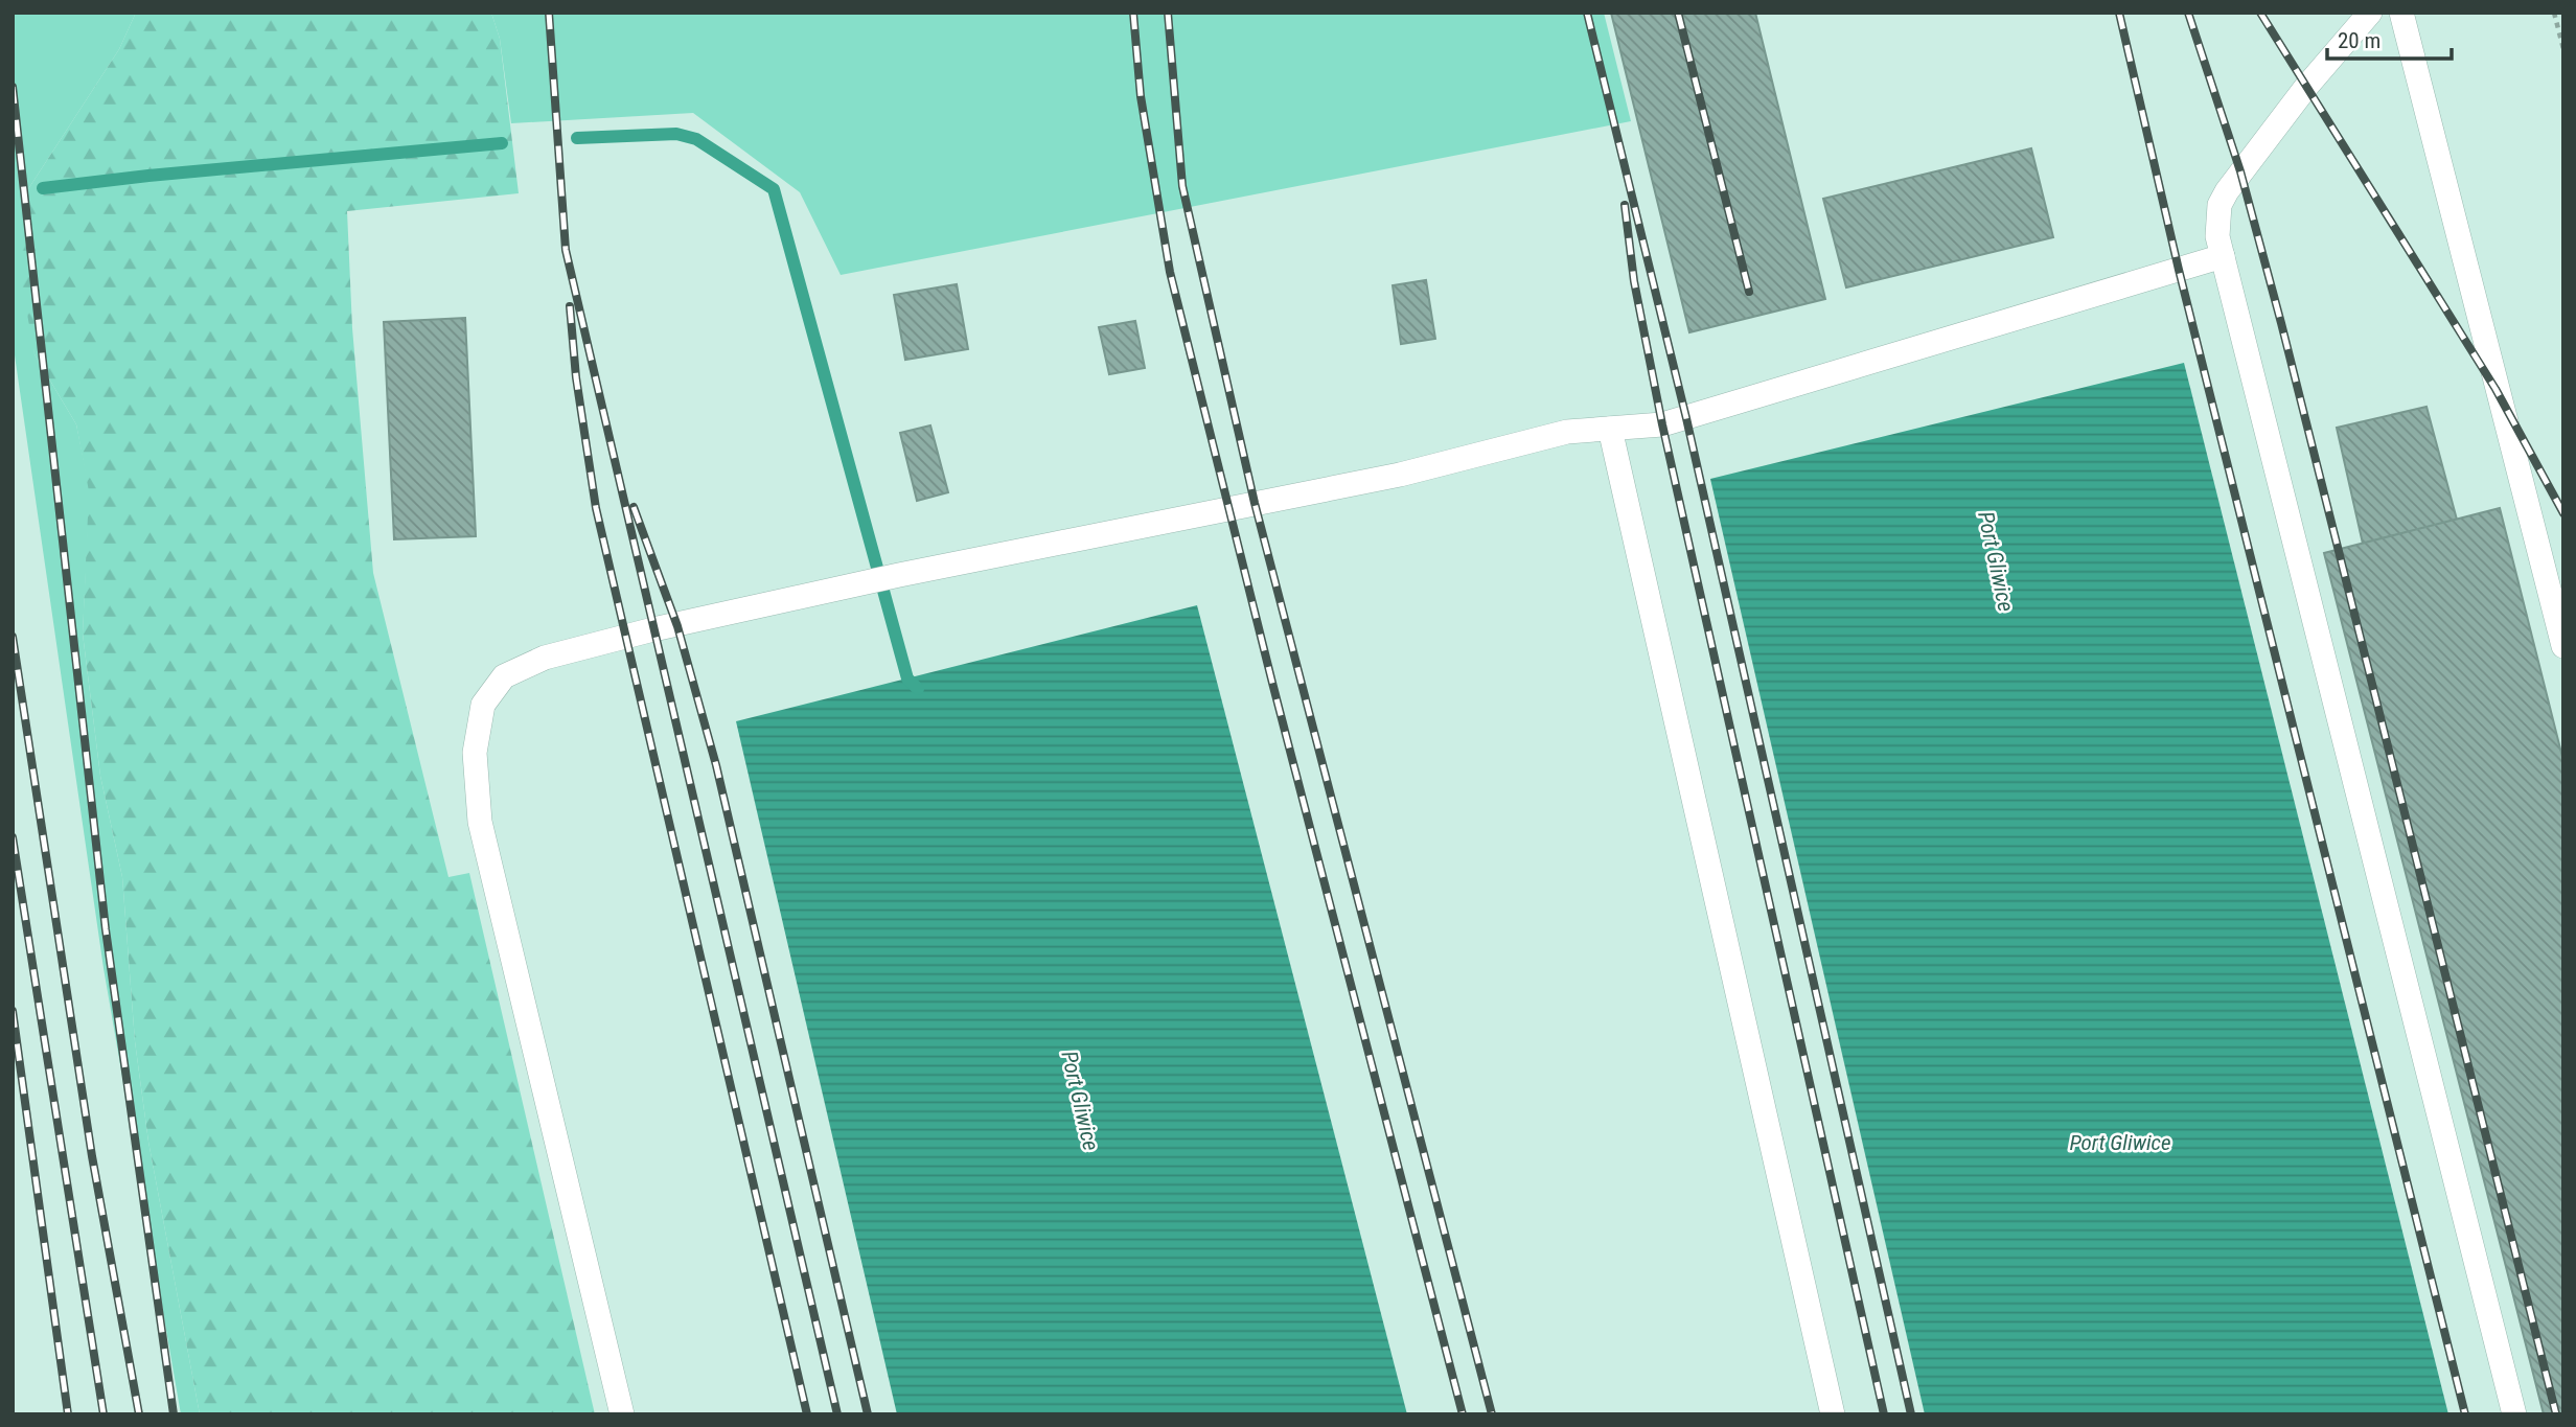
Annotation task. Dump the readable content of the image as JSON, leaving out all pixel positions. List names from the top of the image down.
{
  "water": ["Port Gliwice"],
  "scale_bar": "20 m"
}
